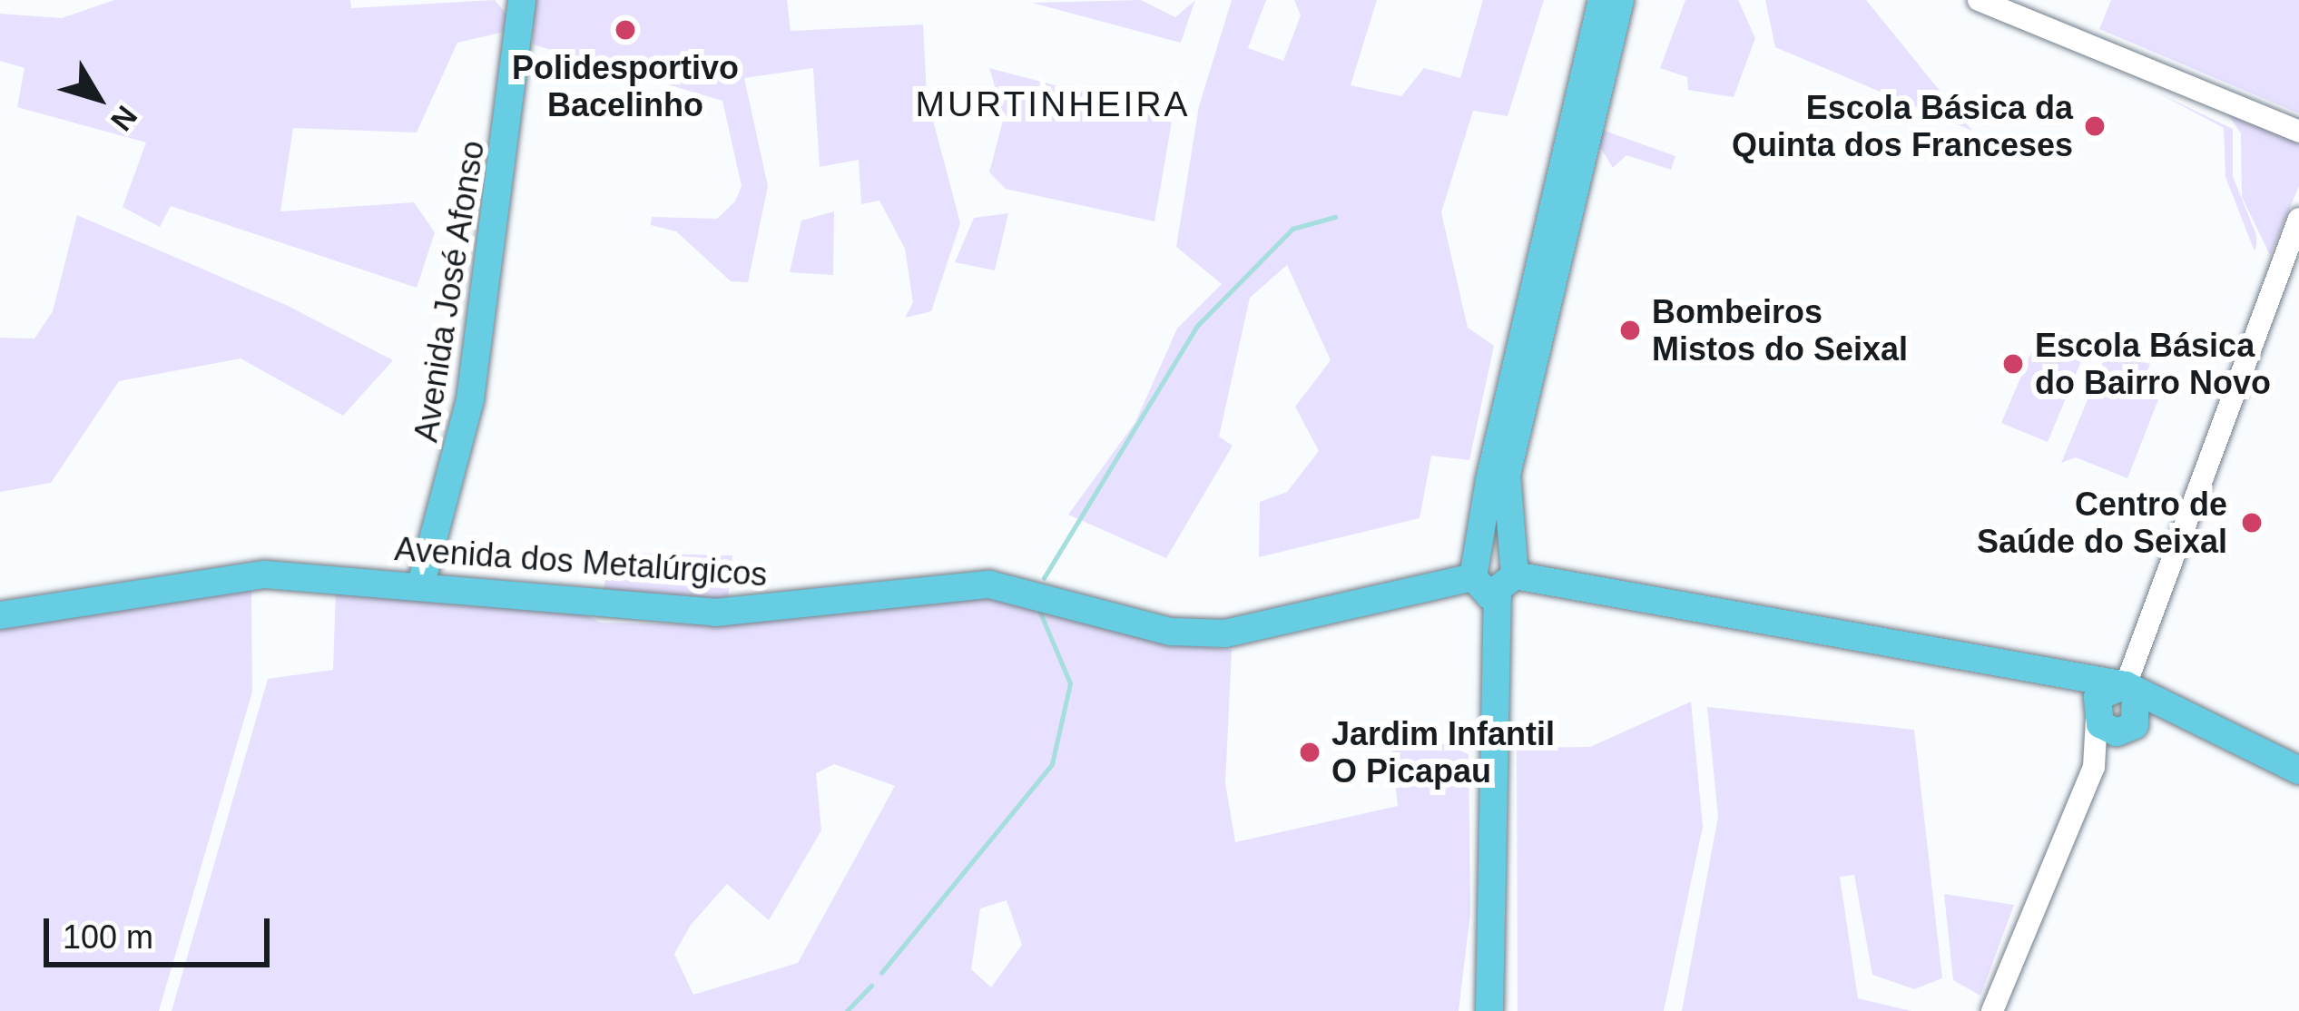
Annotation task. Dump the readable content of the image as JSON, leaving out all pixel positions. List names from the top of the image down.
{
  "streets": {
    "main road": ["Avenida José Afonso", "Avenida dos Metalúrgicos"]
  },
  "crossings": [
    ["Avenida José Afonso", "Avenida dos Metalúrgicos"]
  ],
  "districts": ["MURTINHEIRA"],
  "places": [
    "Polidesportivo Bacelinho",
    "Escola Básica da Quinta dos Franceses",
    "Bombeiros Mistos do Seixal",
    "Escola Básica do Bairro Novo",
    "Centro de Saúde do Seixal",
    "Jardim Infantil O Picapau"
  ],
  "scale_bar": "100 m",
  "north": "bottom right"
}
